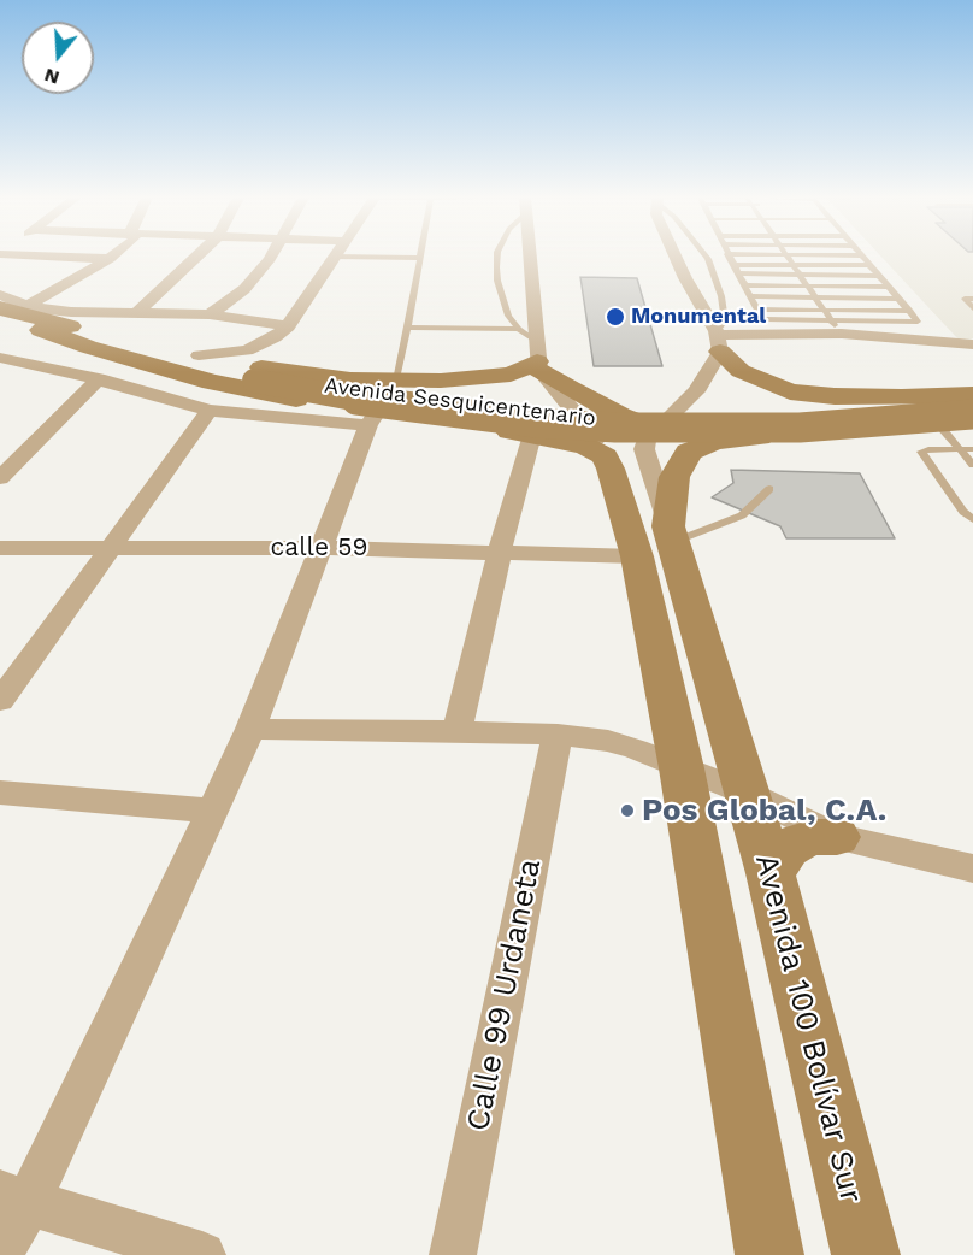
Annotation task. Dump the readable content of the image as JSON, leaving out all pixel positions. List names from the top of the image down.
{
  "streets": {
    "main road": ["Avenida Sesquicentenario", "Avenida 100 Bolívar Sur"],
    "street": ["calle 59", "Calle 99 Urdaneta"]
  },
  "crossings": [
    ["calle 59", "Avenida 100 Bolívar Sur"]
  ],
  "places": ["Monumental", "Pos Global, C.A."],
  "north": "bottom"
}
